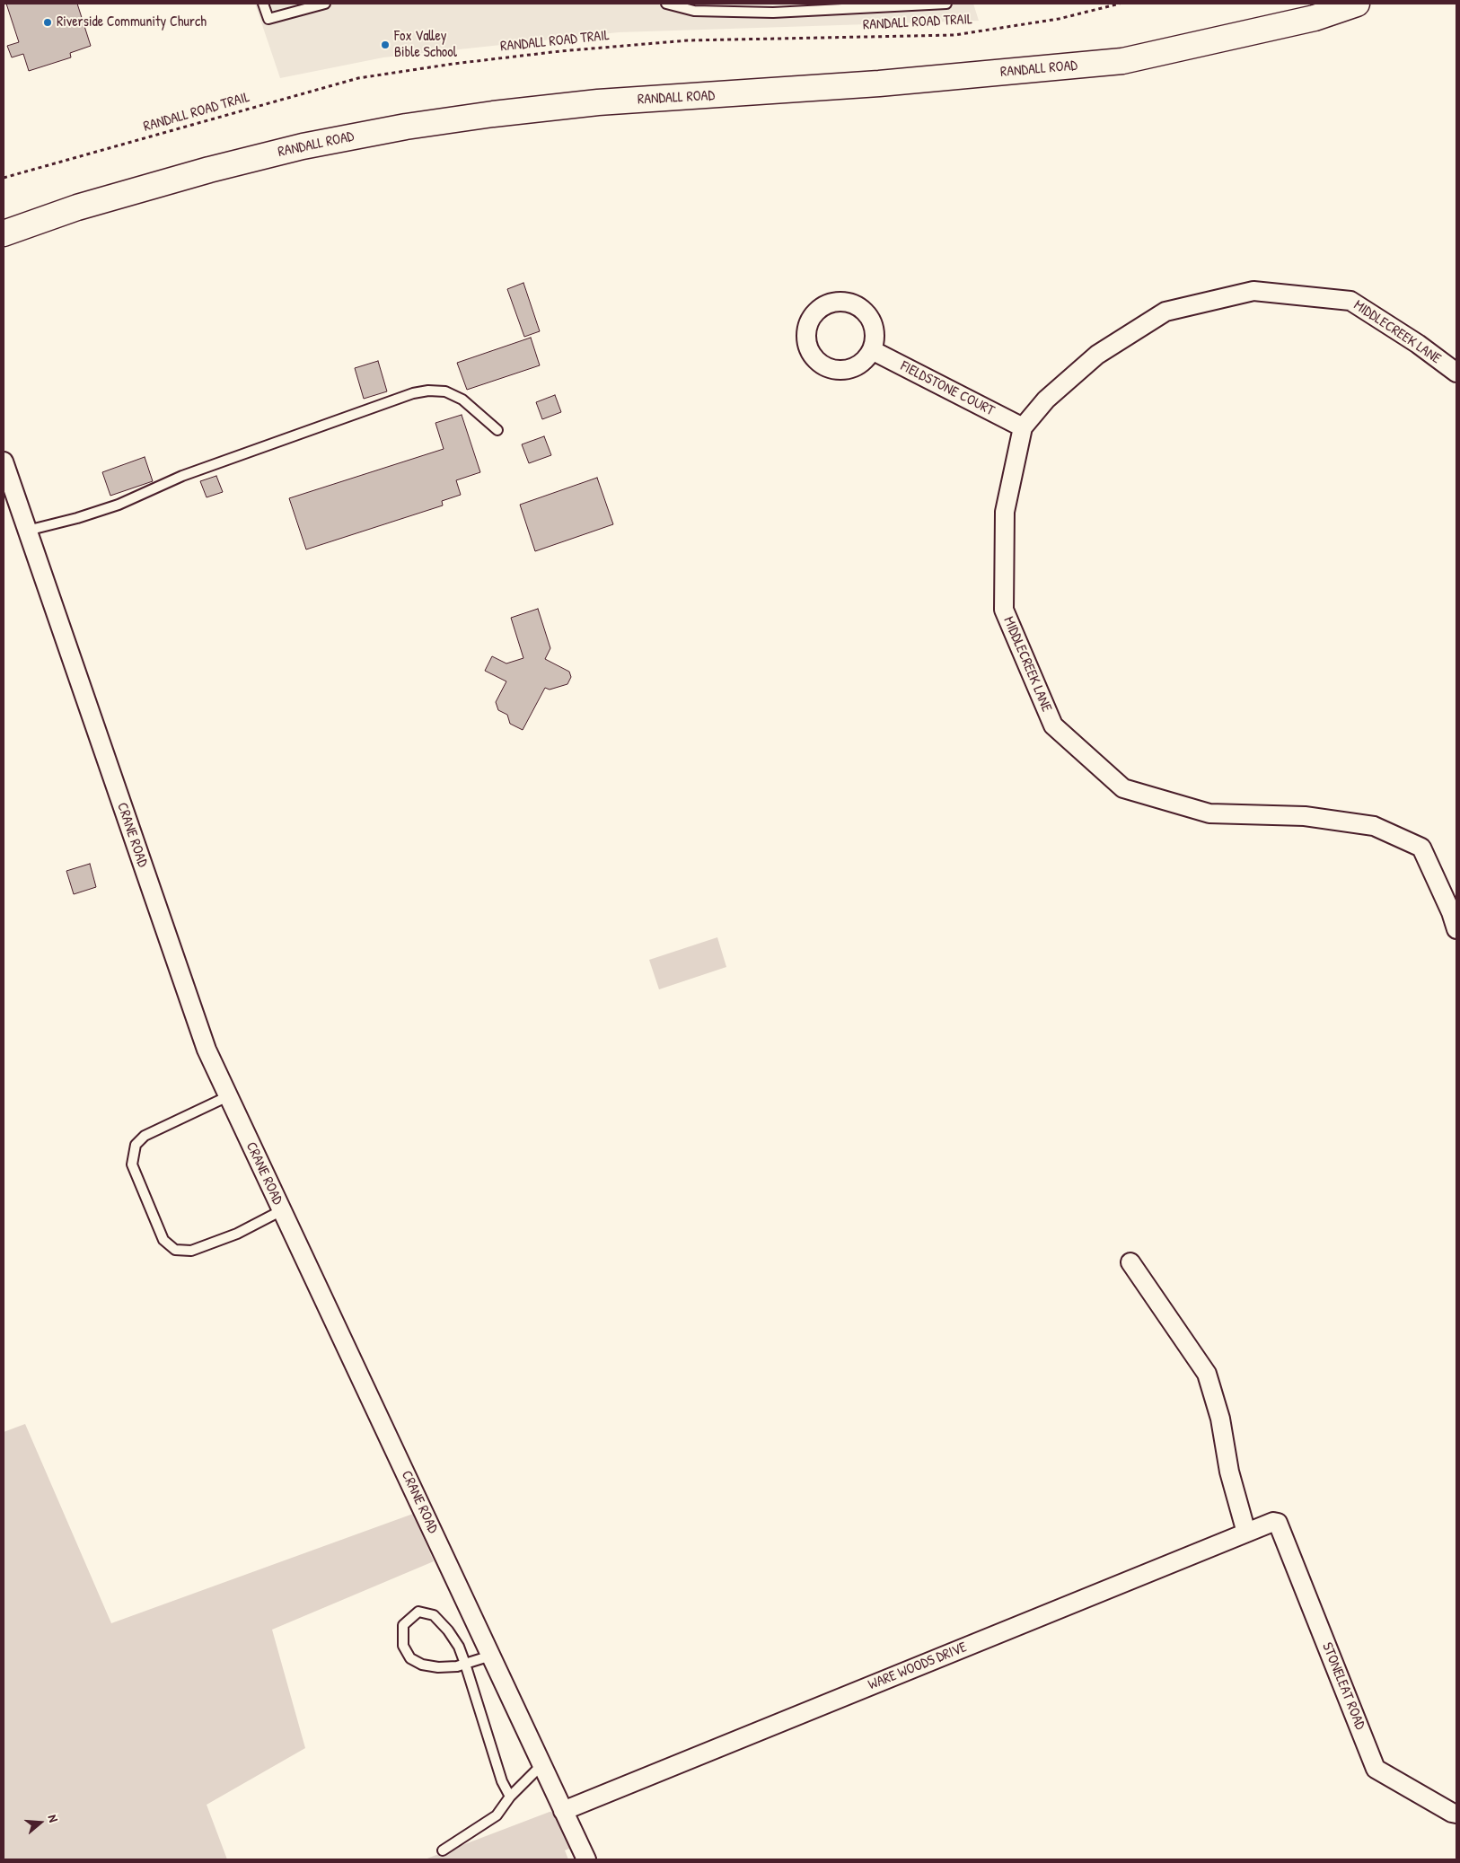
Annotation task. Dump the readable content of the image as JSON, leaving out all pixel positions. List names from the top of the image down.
{
  "streets": {
    "main road": ["RANDALL ROAD"],
    "street": [
      "MIDDLECREEK LANE",
      "FIELDSTONE COURT",
      "CRANE ROAD",
      "WARE WOODS DRIVE",
      "STONELEAT ROAD"
    ],
    "path": ["RANDALL ROAD TRAIL"]
  },
  "crossings": [
    ["MIDDLECREEK LANE", "FIELDSTONE COURT"],
    ["CRANE ROAD", "WARE WOODS DRIVE"],
    ["WARE WOODS DRIVE", "STONELEAT ROAD"]
  ],
  "places": ["Riverside Community Church", "Fox Valley Bible School"],
  "north": "right"
}
